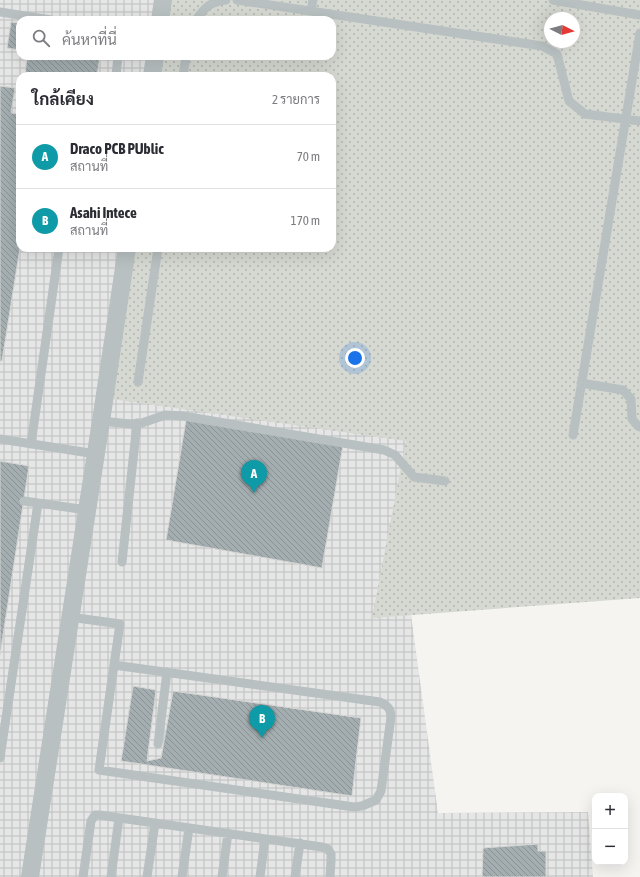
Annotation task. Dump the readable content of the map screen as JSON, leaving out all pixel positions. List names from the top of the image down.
{
  "north": "right",
  "page": {
    "search": "ค้นหาที่นี่",
    "heading": ["ใกล้เคียง", "2 รายการ"],
    "list": [
      {
        "mark": "A",
        "name": "Draco PCB PUblic",
        "note": "สถานที่",
        "value": "70 m"
      },
      {
        "mark": "B",
        "name": "Asahi Intece",
        "note": "สถานที่",
        "value": "170 m"
      }
    ],
    "pins": ["A", "B"],
    "map_buttons": ["+", "−"]
  }
}
